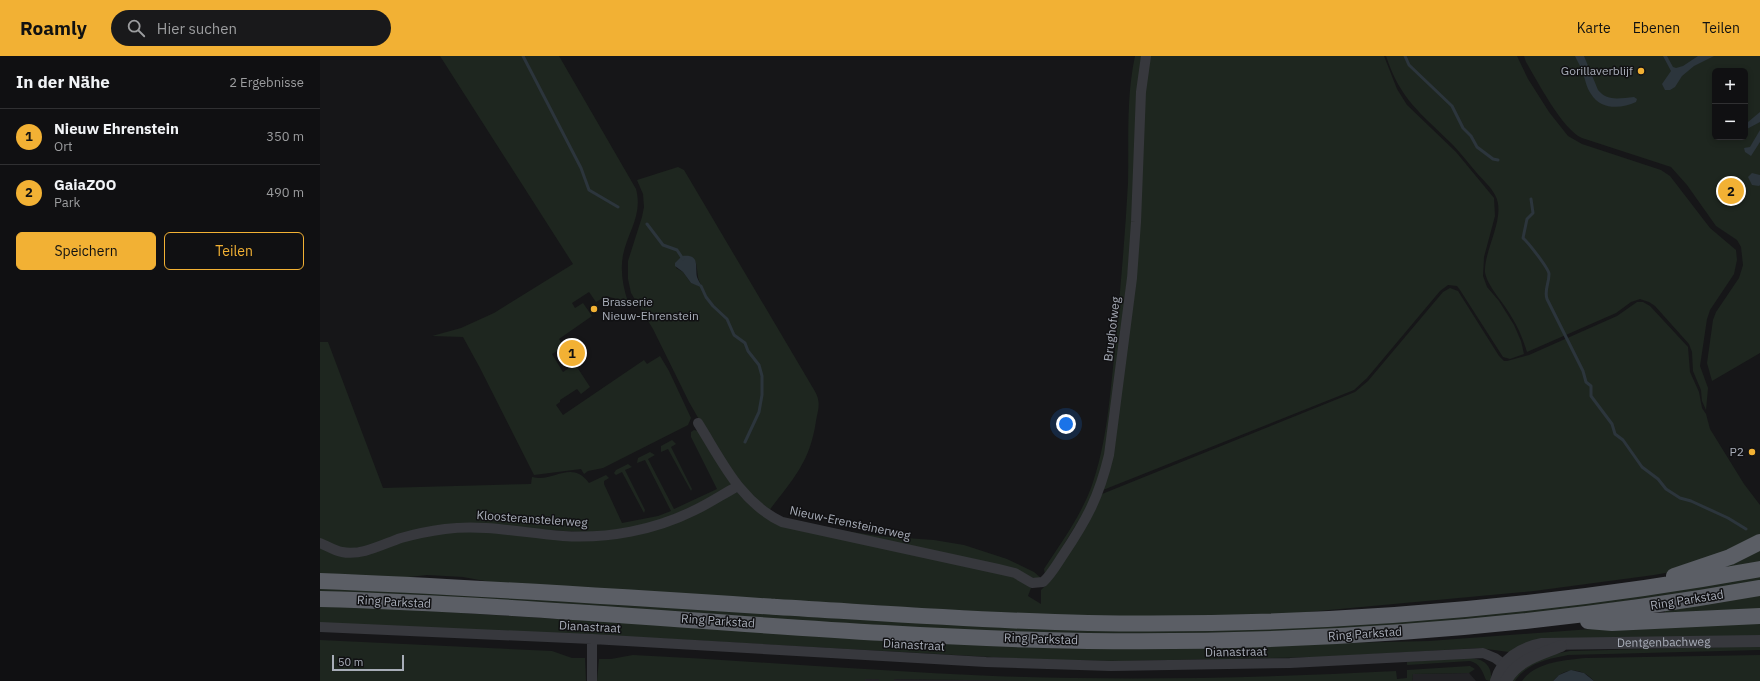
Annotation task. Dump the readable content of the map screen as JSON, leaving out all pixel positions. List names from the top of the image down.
{
  "streets": {
    "highway": ["Ring Parkstad"],
    "street": [
      "Brughofweg",
      "Kloosteranstelerweg",
      "Nieuw-Erensteinerweg",
      "Dianastraat",
      "Dentgenbachweg"
    ]
  },
  "crossings": [
    ["Brughofweg", "Nieuw-Erensteinerweg"],
    ["Kloosteranstelerweg", "Nieuw-Erensteinerweg"],
    ["Dianastraat", "Dentgenbachweg"]
  ],
  "places": ["Gorillaverblijf", "Brasserie Nieuw-Ehrenstein", "P2"],
  "scale_bar": "50 m",
  "page": {
    "header": "Roamly",
    "search": "Hier suchen",
    "nav": ["Karte", "Ebenen", "Teilen"],
    "heading": ["In der Nähe", "2 Ergebnisse"],
    "map_buttons": ["+", "−"],
    "list": [
      {
        "mark": "1",
        "name": "Nieuw Ehrenstein",
        "note": "Ort",
        "value": "350 m"
      },
      {
        "mark": "2",
        "name": "GaiaZOO",
        "note": "Park",
        "value": "490 m"
      }
    ],
    "pins": ["2", "1"],
    "buttons": ["Speichern", "Teilen"],
    "scale": "50 m"
  }
}
